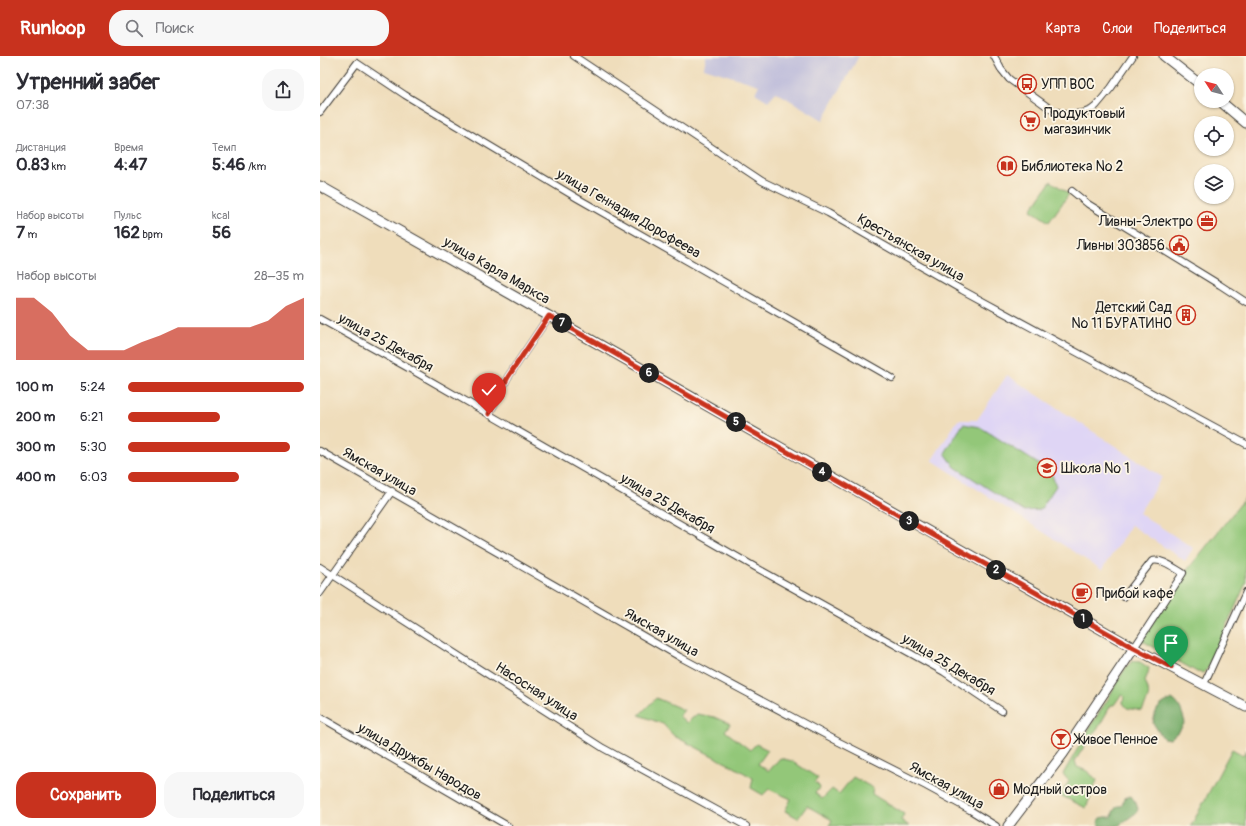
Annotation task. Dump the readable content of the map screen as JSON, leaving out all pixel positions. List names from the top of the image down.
{
  "streets": {
    "street": [
      "улица Геннадия Дорофеева",
      "Крестьянская улица",
      "улица Карла Маркса",
      "улица 25 Декабря",
      "Ямская улица",
      "Насосная улица",
      "улица Дружбы Народов"
    ]
  },
  "places": {
    "bus stop": ["УПП ВОС"],
    "supermarket": ["Продуктовый магазинчик"],
    "library": ["Библиотека № 2"],
    "office": ["Ливны-Электро"],
    "public building": ["Ливны 303856"],
    "building": ["Детский Сад № 11 БУРАТИНО"],
    "school or university": ["Школа № 1"],
    "cafe": ["Прибой кафе"],
    "bar": ["Живое Пенное"],
    "shop": ["Модный остров"]
  },
  "north": "top left",
  "page": {
    "header": "Runloop",
    "search": "Поиск",
    "nav": ["Карта", "Слои", "Поделиться"],
    "heading": ["Утренний забег", "07:38"],
    "stats": [
      ["Дистанция", "0.83 km"],
      ["Время", "4:47"],
      ["Темп", "5:46 /km"],
      ["Набор высоты", "7 m"],
      ["Пульс", "162 bpm"],
      ["kcal", "56"]
    ],
    "chart": ["Набор высоты", "28–35 m"],
    "pins": [
      "7",
      "6",
      "5",
      "4",
      "3",
      "2",
      "1"
    ],
    "list": [
      {
        "name": "100 m",
        "note": "5:24"
      },
      {
        "name": "200 m",
        "note": "6:21"
      },
      {
        "name": "300 m",
        "note": "5:30"
      },
      {
        "name": "400 m",
        "note": "6:03"
      }
    ],
    "buttons": ["Сохранить", "Поделиться"]
  }
}
